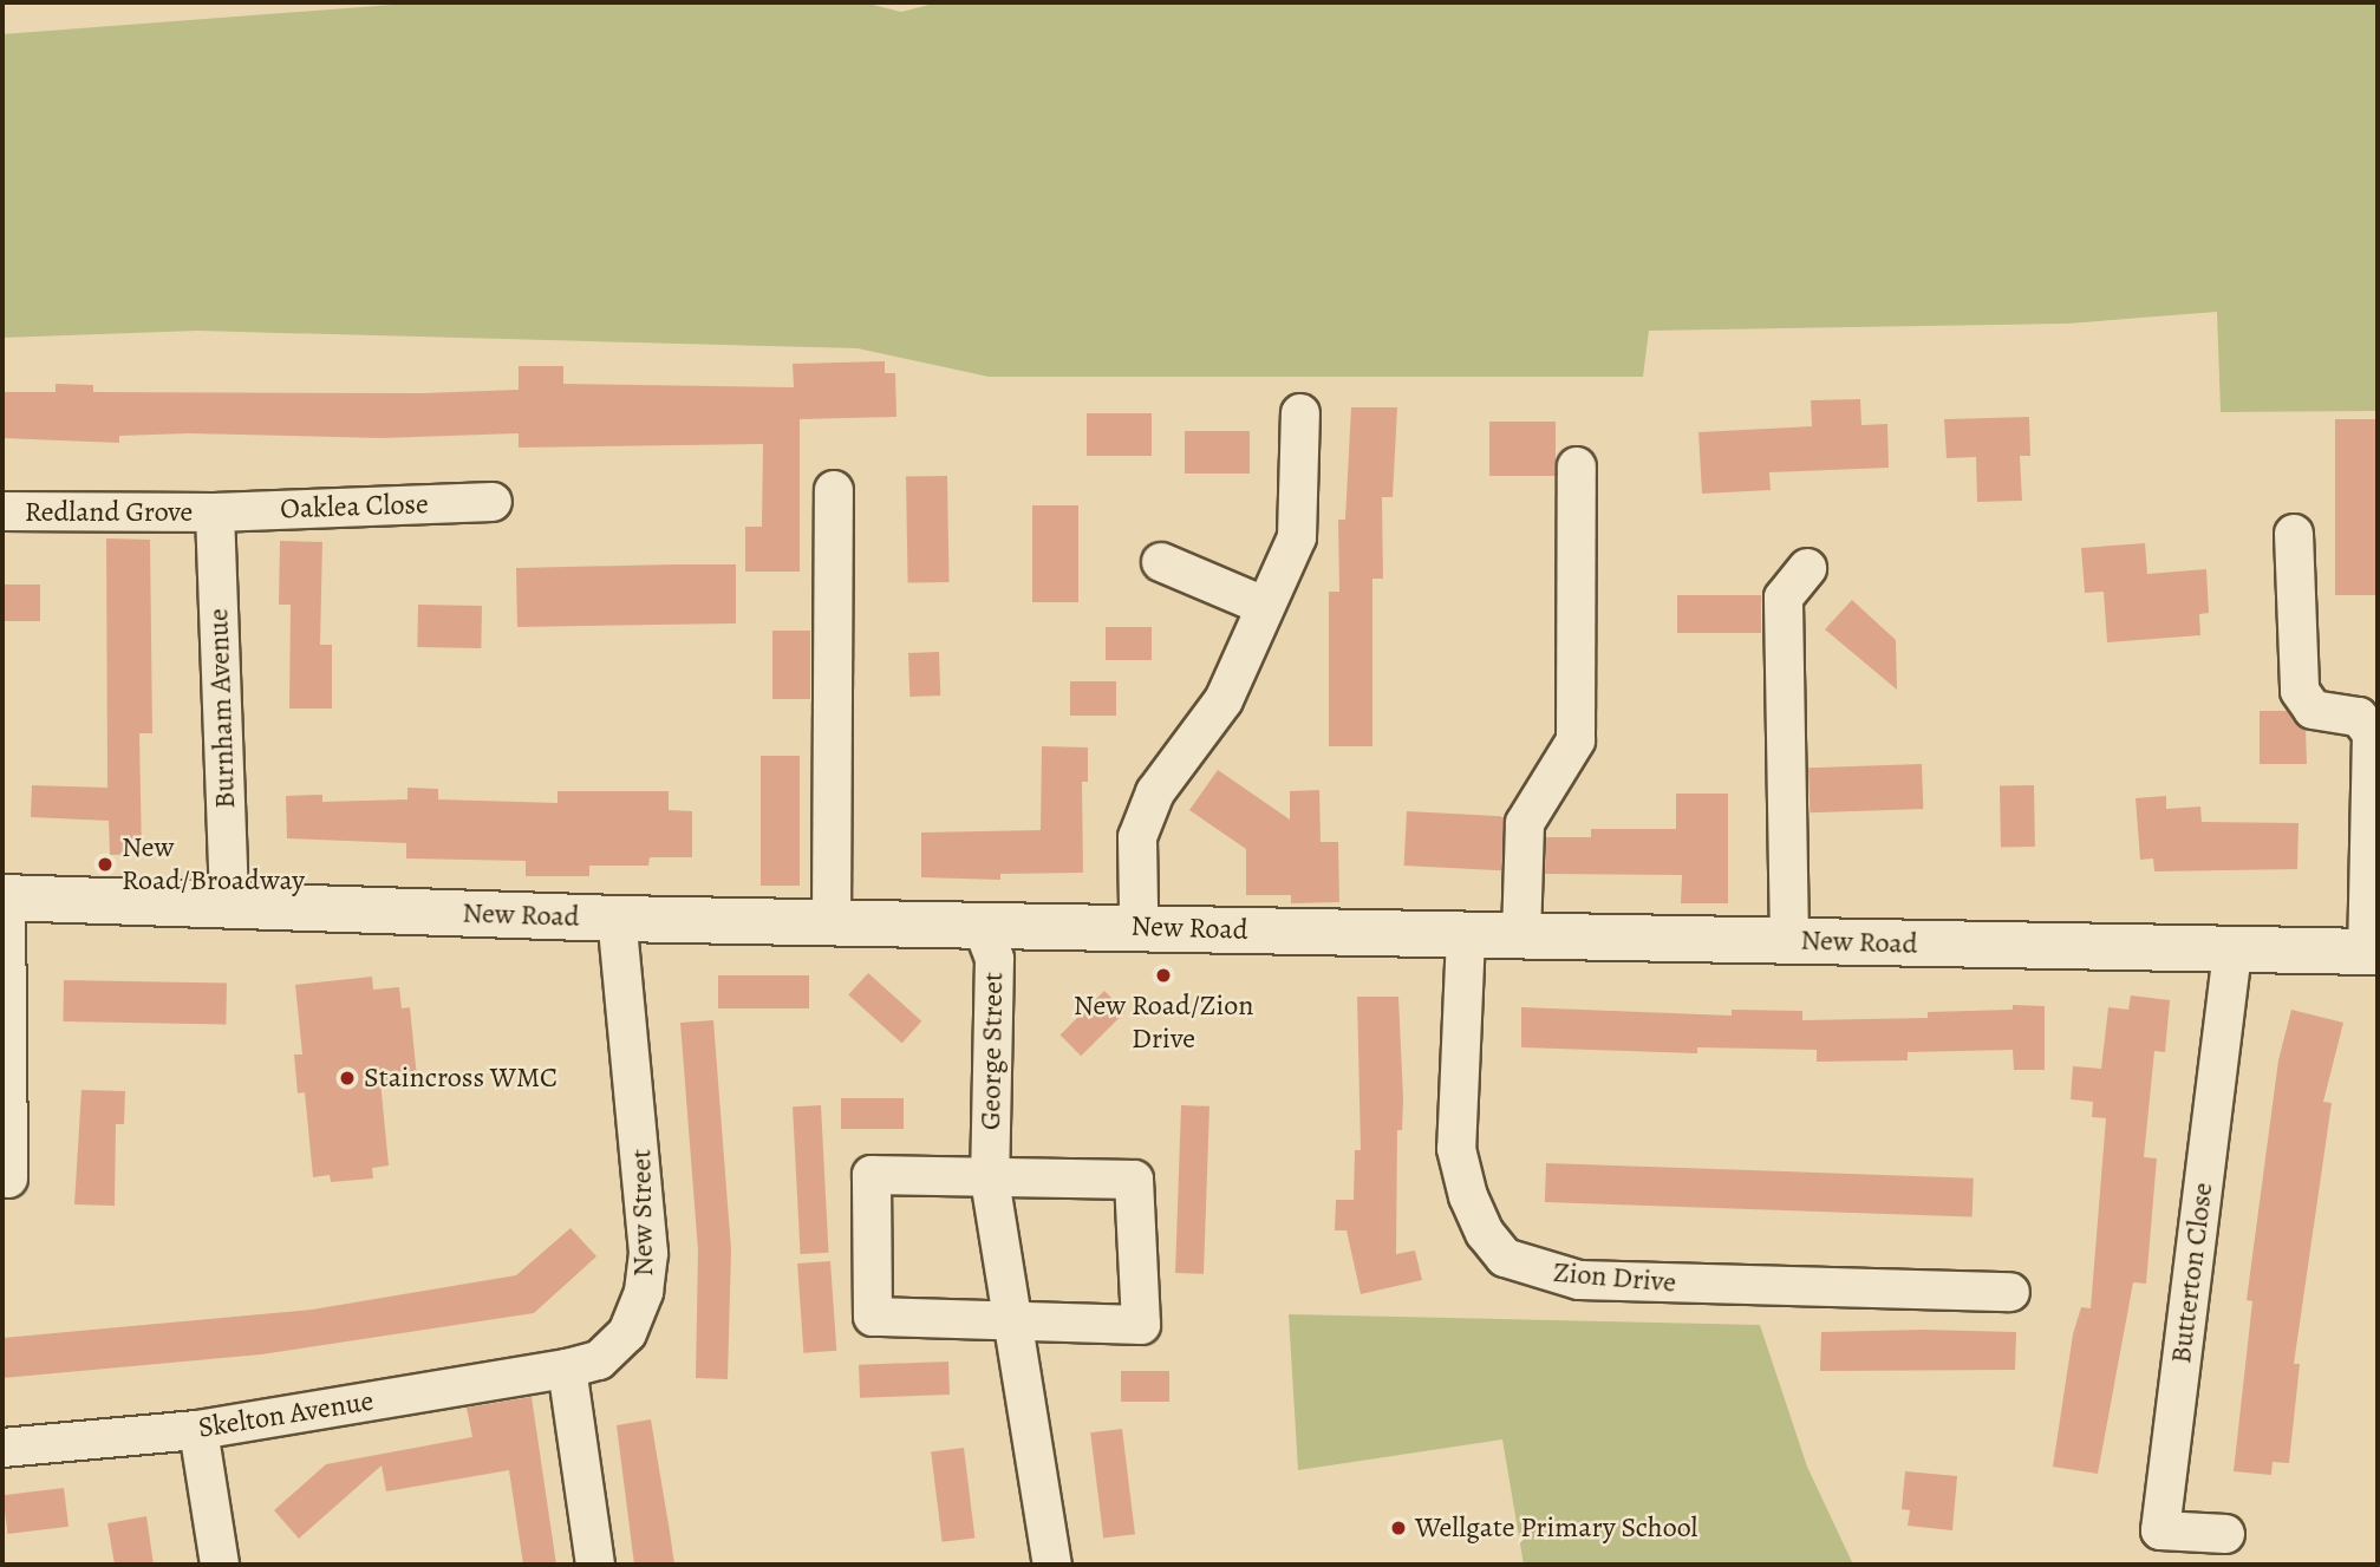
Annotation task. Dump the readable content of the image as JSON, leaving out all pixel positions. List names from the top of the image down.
{
  "streets": {
    "street": [
      "Oaklea Close",
      "Redland Grove",
      "Burnham Avenue",
      "New Road",
      "George Street",
      "New Street",
      "Butterton Close",
      "Zion Drive",
      "Skelton Avenue"
    ]
  },
  "crossings": [
    ["Oaklea Close", "Redland Grove"],
    ["Oaklea Close", "Burnham Avenue"],
    ["Redland Grove", "Burnham Avenue"],
    ["Burnham Avenue", "New Road"],
    ["New Road", "George Street"],
    ["New Road", "New Street"],
    ["New Road", "Butterton Close"],
    ["New Road", "Zion Drive"],
    ["New Street", "Skelton Avenue"]
  ],
  "places": [
    "New Road/Broadway",
    "New Road/Zion Drive",
    "Staincross WMC",
    "Wellgate Primary School"
  ]
}
